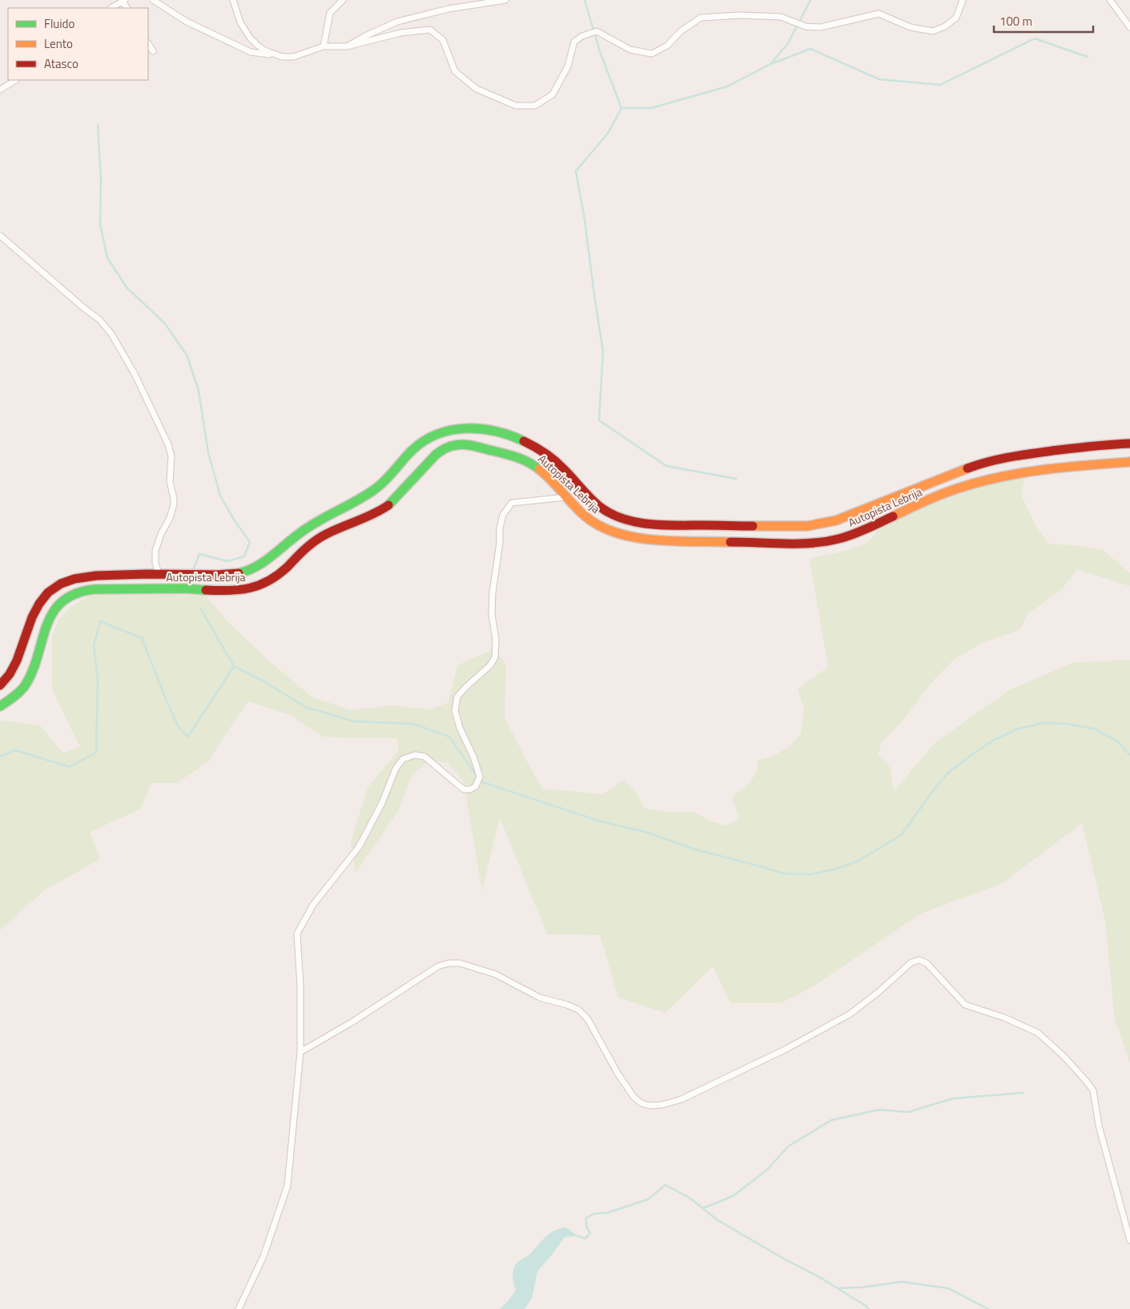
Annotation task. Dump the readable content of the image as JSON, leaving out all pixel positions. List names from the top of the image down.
{
  "streets": {
    "highway": ["Autopista Lebrija"]
  },
  "legend": ["Fluido", "Lento", "Atasco"],
  "scale_bar": "100 m"
}
